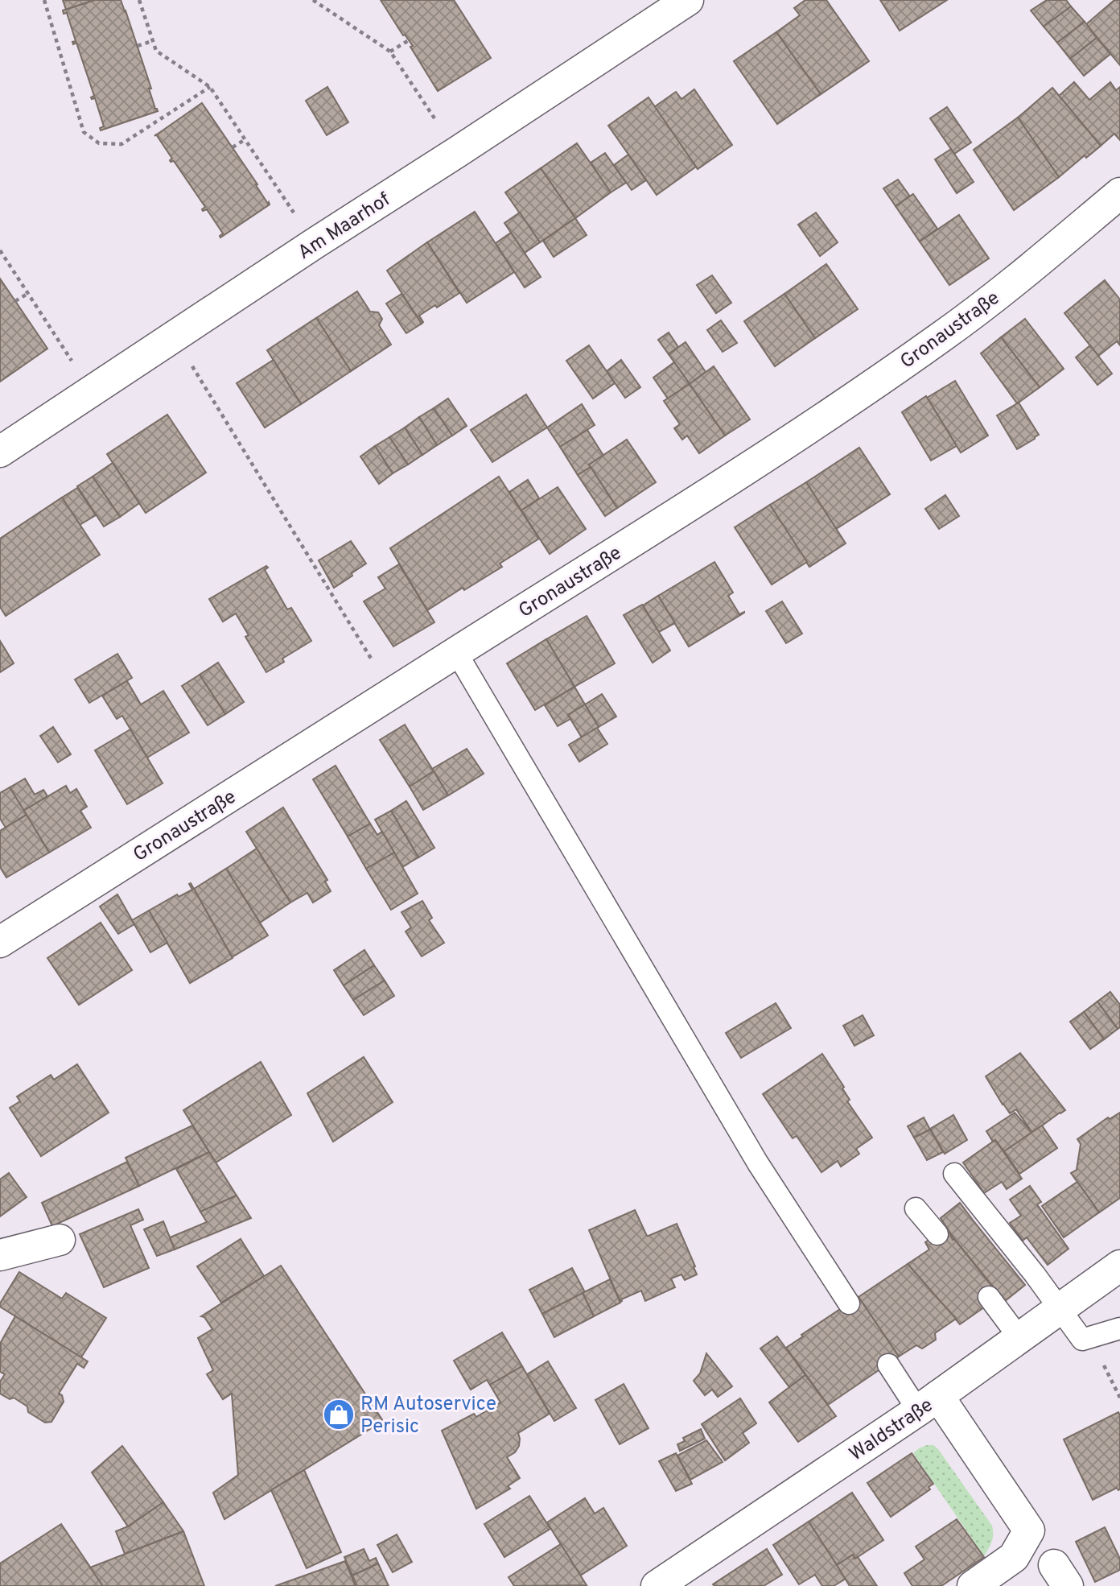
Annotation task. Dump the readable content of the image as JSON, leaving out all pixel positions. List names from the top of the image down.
{
  "streets": {
    "street": ["Am Maarhof", "Gronaustraße", "Waldstraße"]
  },
  "places": {
    "shop": ["RM Autoservice Perisic"]
  }
}
